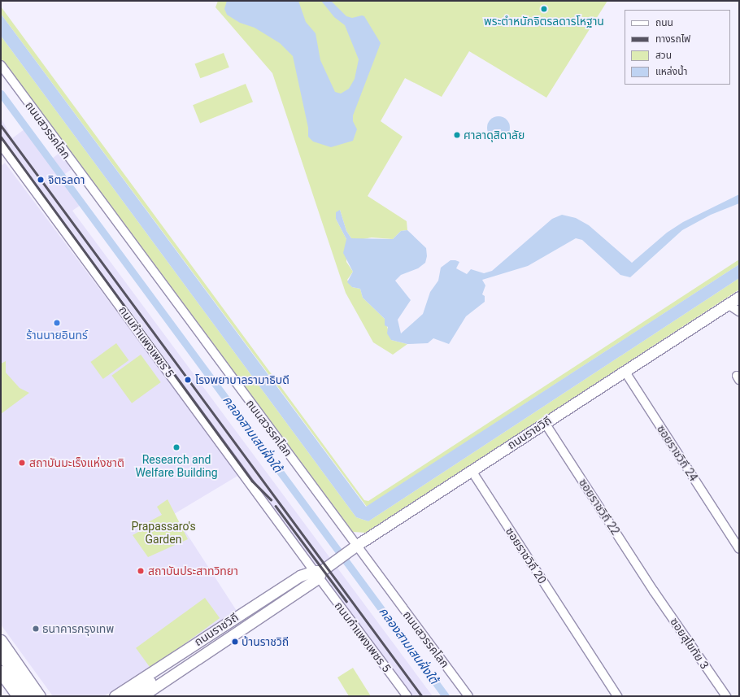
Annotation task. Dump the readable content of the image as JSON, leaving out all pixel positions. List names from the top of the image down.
{
  "streets": {
    "main road": ["ถนนราชวิถี"],
    "street": [
      "ถนนสวรรคโลก",
      "ถนนกำแพงเพชร 5",
      "ซอยราชวิถี 24",
      "ซอยราชวิถี 22",
      "ซอยราชวิถี 20",
      "ซอยสุโขทัย 3"
    ]
  },
  "crossings": [
    ["ถนนสวรรคโลก", "ถนนราชวิถี"],
    ["ถนนกำแพงเพชร 5", "ถนนราชวิถี"],
    ["ถนนราชวิถี", "ซอยราชวิถี 24"],
    ["ถนนราชวิถี", "ซอยราชวิถี 22"],
    ["ถนนราชวิถี", "ซอยราชวิถี 20"],
    ["ซอยราชวิถี 22", "ซอยสุโขทัย 3"]
  ],
  "water": ["คลองสามเสนฝั่งใต้"],
  "parks": ["Prapassaro's Garden"],
  "places": [
    "พระตำหนักจิตรลดารโหฐาน",
    "ศาลาดุสิดาลัย",
    "จิตรลดา",
    "ร้านนายอินทร์",
    "โรงพยาบาลรามาธิบดี",
    "Research and Welfare Building",
    "สถาบันมะเร็งแห่งชาติ",
    "สถาบันประสาทวิทยา",
    "ธนาคารกรุงเทพ",
    "บ้านราชวิถี"
  ],
  "legend": [
    "ถนน",
    "ทางรถไฟ",
    "สวน",
    "แหล่งน้ำ"
  ]
}
